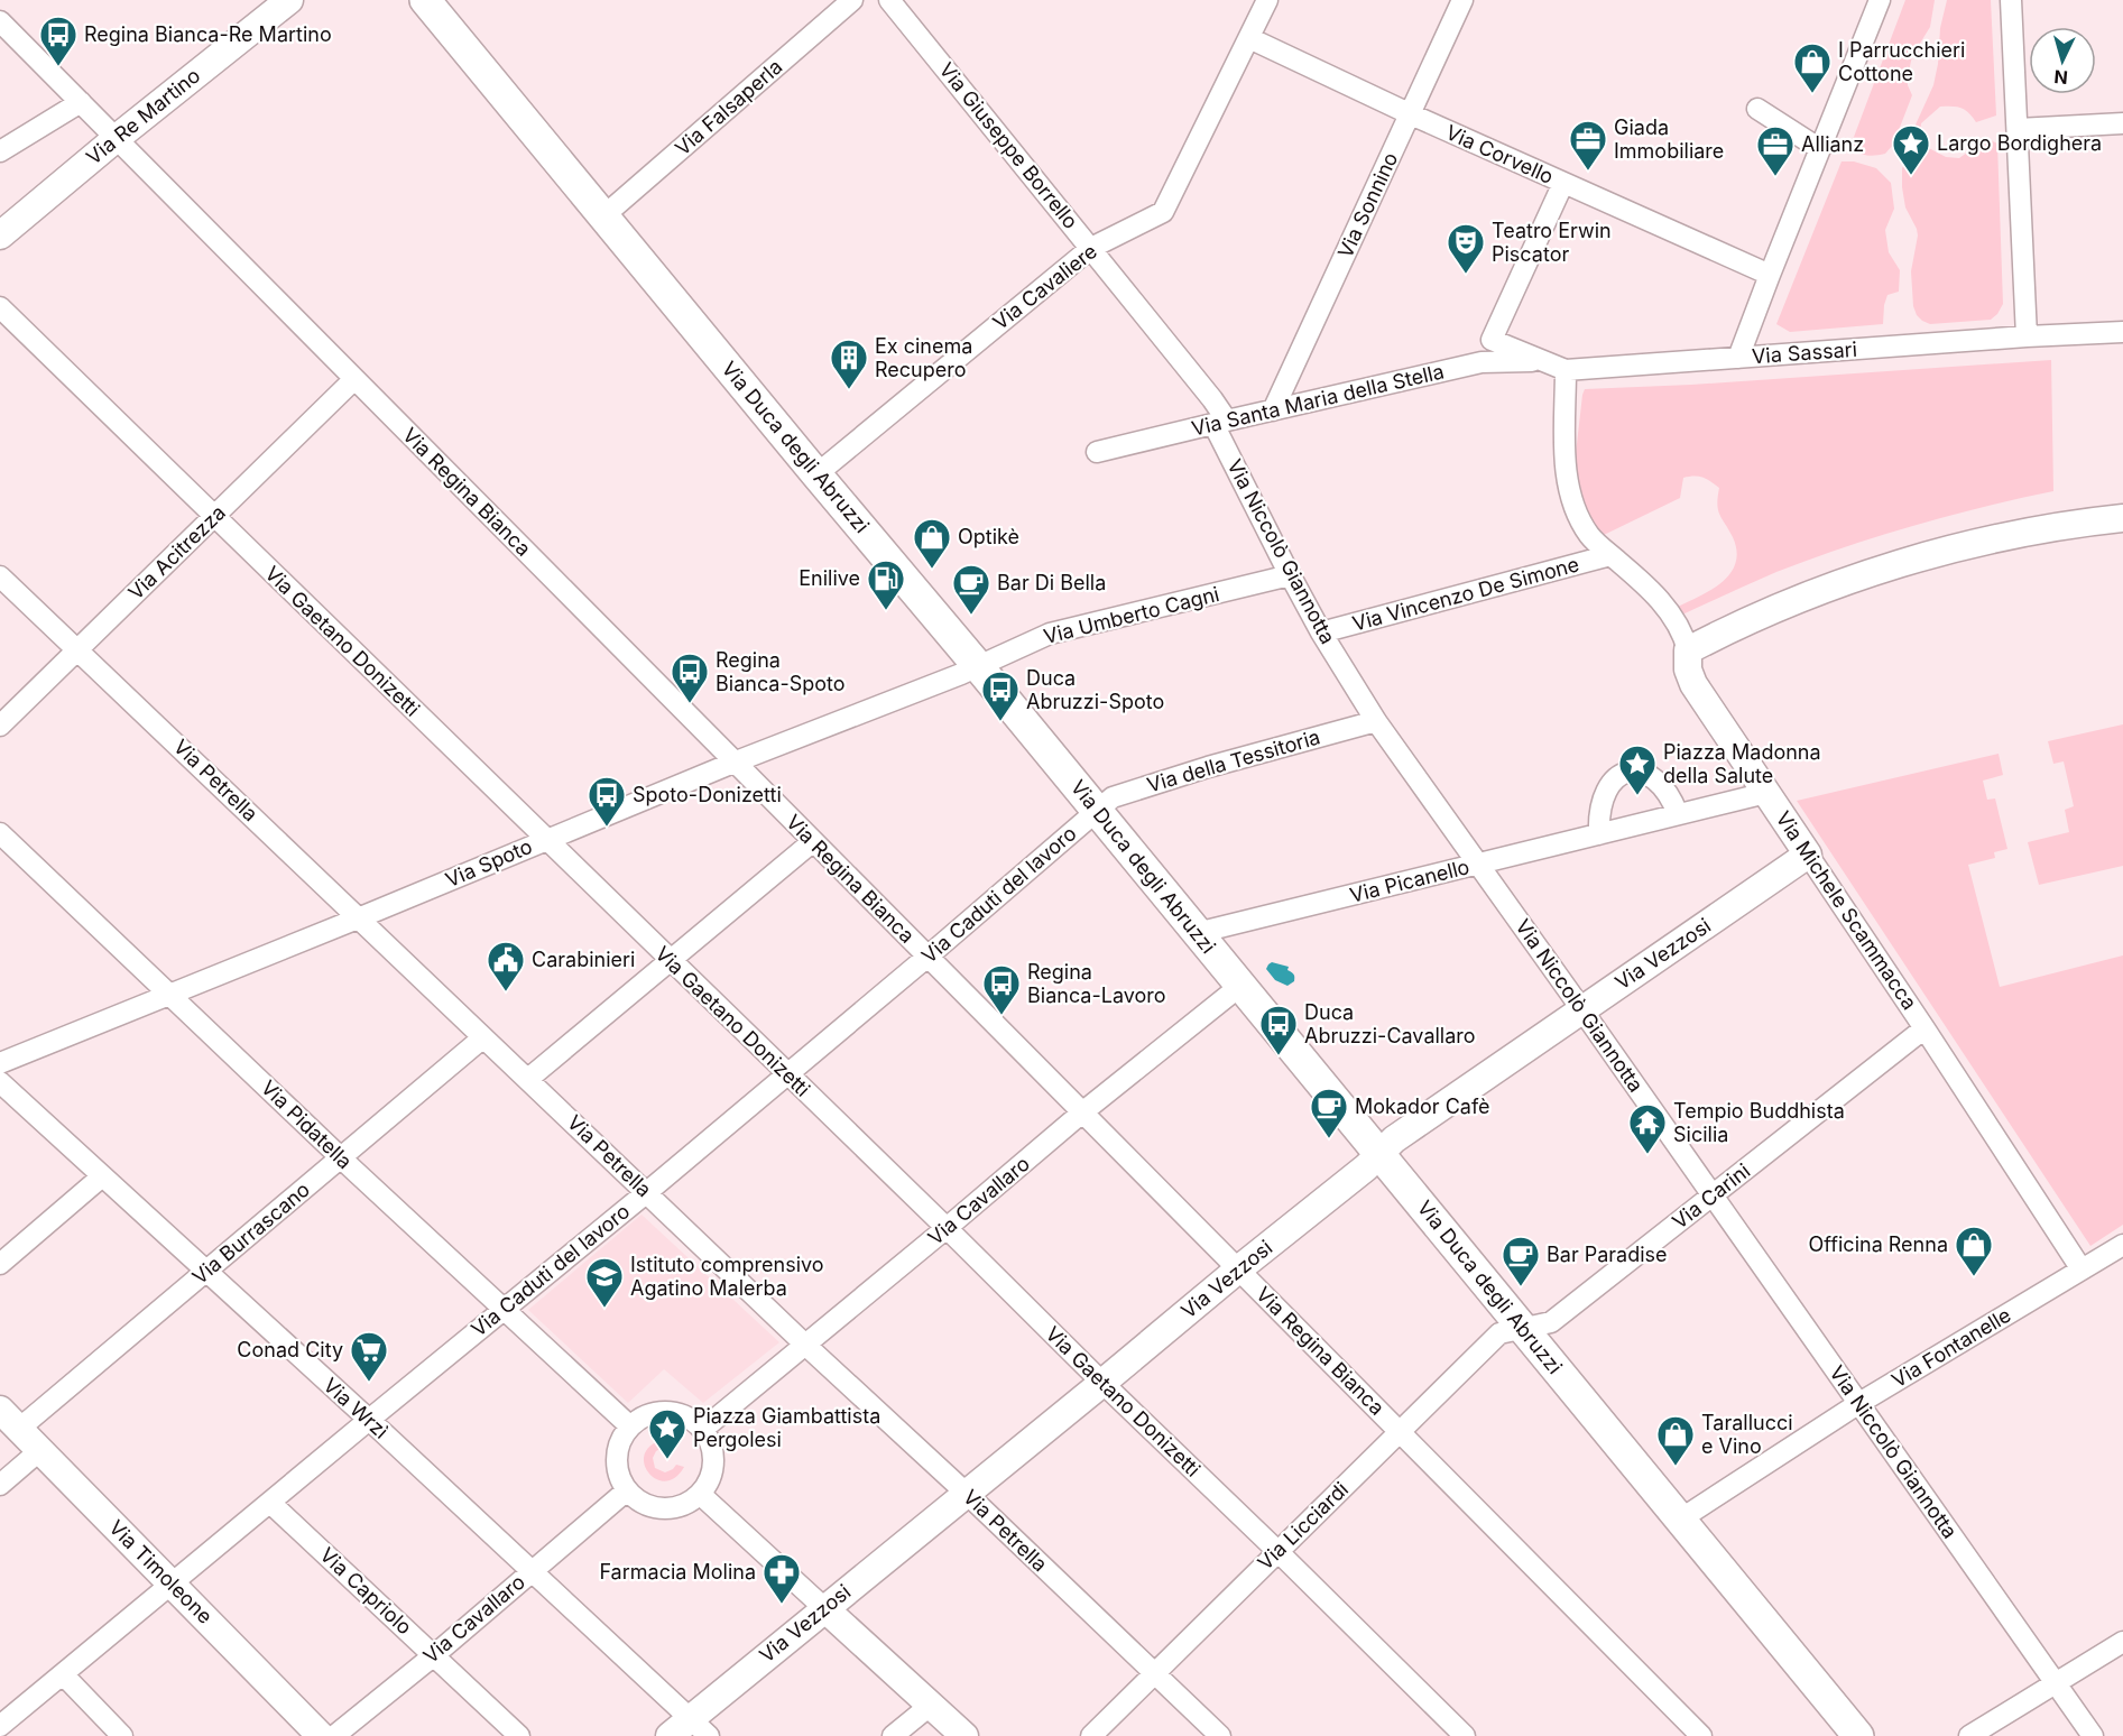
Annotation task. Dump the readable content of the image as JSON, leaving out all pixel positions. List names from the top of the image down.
{
  "streets": {
    "main road": ["Via Duca degli Abruzzi"],
    "street": [
      "Via Falsaperla",
      "Via Re Martino",
      "Via Giuseppe Borrello",
      "Via Corvello",
      "Via Sonnino",
      "Via Cavaliere",
      "Via Sassari",
      "Via Santa Maria della Stella",
      "Via Regina Bianca",
      "Via Niccolò Giannotta",
      "Via Acitrezza",
      "Via Vincenzo De Simone",
      "Via Umberto Cagni",
      "Via Gaetano Donizetti",
      "Via della Tessitoria",
      "Via Petrella",
      "Via Spoto",
      "Via Picanello",
      "Via Caduti del lavoro",
      "Via Michele Scammacca",
      "Via Vezzosi",
      "Via Pidatella",
      "Via Carini",
      "Via Cavallaro",
      "Via Burrascano",
      "Via Fontanelle",
      "Via Wrzì",
      "Via Licciardi",
      "Via Timoleone",
      "Via Capriolo"
    ]
  },
  "crossings": [
    ["Via Falsaperla", "Via Duca degli Abruzzi"],
    ["Via Re Martino", "Via Regina Bianca"],
    ["Via Giuseppe Borrello", "Via Cavaliere"],
    ["Via Giuseppe Borrello", "Via Santa Maria della Stella"],
    ["Via Giuseppe Borrello", "Via Niccolò Giannotta"],
    ["Via Corvello", "Via Sonnino"],
    ["Via Corvello", "Via Cavaliere"],
    ["Via Corvello", "Via Sassari"],
    ["Via Sonnino", "Via Santa Maria della Stella"],
    ["Via Cavaliere", "Via Duca degli Abruzzi"],
    ["Via Sassari", "Via Santa Maria della Stella"],
    ["Via Sassari", "Via Michele Scammacca"],
    ["Via Santa Maria della Stella", "Via Niccolò Giannotta"],
    ["Via Duca degli Abruzzi", "Via Umberto Cagni"],
    ["Via Duca degli Abruzzi", "Via della Tessitoria"],
    ["Via Duca degli Abruzzi", "Via Spoto"],
    ["Via Duca degli Abruzzi", "Via Picanello"],
    ["Via Duca degli Abruzzi", "Via Caduti del lavoro"],
    ["Via Duca degli Abruzzi", "Via Vezzosi"],
    ["Via Duca degli Abruzzi", "Via Carini"],
    ["Via Duca degli Abruzzi", "Via Cavallaro"],
    ["Via Duca degli Abruzzi", "Via Fontanelle"],
    ["Via Duca degli Abruzzi", "Via Licciardi"],
    ["Via Regina Bianca", "Via Acitrezza"],
    ["Via Regina Bianca", "Via Spoto"],
    ["Via Regina Bianca", "Via Caduti del lavoro"],
    ["Via Regina Bianca", "Via Vezzosi"],
    ["Via Regina Bianca", "Via Cavallaro"],
    ["Via Regina Bianca", "Via Licciardi"],
    ["Via Niccolò Giannotta", "Via Vincenzo De Simone"],
    ["Via Niccolò Giannotta", "Via Umberto Cagni"],
    ["Via Niccolò Giannotta", "Via della Tessitoria"],
    ["Via Niccolò Giannotta", "Via Picanello"],
    ["Via Niccolò Giannotta", "Via Vezzosi"],
    ["Via Niccolò Giannotta", "Via Carini"],
    ["Via Niccolò Giannotta", "Via Fontanelle"],
    ["Via Acitrezza", "Via Gaetano Donizetti"],
    ["Via Acitrezza", "Via Petrella"],
    ["Via Vincenzo De Simone", "Via Michele Scammacca"],
    ["Via Umberto Cagni", "Via Spoto"],
    ["Via Gaetano Donizetti", "Via Spoto"],
    ["Via Gaetano Donizetti", "Via Caduti del lavoro"],
    ["Via Gaetano Donizetti", "Via Vezzosi"],
    ["Via Gaetano Donizetti", "Via Cavallaro"],
    ["Via Gaetano Donizetti", "Via Licciardi"],
    ["Via della Tessitoria", "Via Caduti del lavoro"],
    ["Via Petrella", "Via Spoto"],
    ["Via Petrella", "Via Caduti del lavoro"],
    ["Via Petrella", "Via Vezzosi"],
    ["Via Petrella", "Via Cavallaro"],
    ["Via Petrella", "Via Burrascano"],
    ["Via Petrella", "Via Licciardi"],
    ["Via Spoto", "Via Pidatella"],
    ["Via Picanello", "Via Michele Scammacca"],
    ["Via Caduti del lavoro", "Via Pidatella"],
    ["Via Caduti del lavoro", "Via Wrzì"],
    ["Via Caduti del lavoro", "Via Timoleone"],
    ["Via Caduti del lavoro", "Via Capriolo"],
    ["Via Michele Scammacca", "Via Vezzosi"],
    ["Via Michele Scammacca", "Via Carini"],
    ["Via Michele Scammacca", "Via Fontanelle"],
    ["Via Vezzosi", "Via Wrzì"],
    ["Via Pidatella", "Via Cavallaro"],
    ["Via Pidatella", "Via Burrascano"],
    ["Via Carini", "Via Licciardi"],
    ["Via Cavallaro", "Via Wrzì"],
    ["Via Cavallaro", "Via Capriolo"],
    ["Via Burrascano", "Via Wrzì"],
    ["Via Burrascano", "Via Timoleone"]
  ],
  "places": {
    "bus stop": [
      "Regina Bianca-Re Martino",
      "Regina Bianca-Spoto",
      "Duca Abruzzi-Spoto",
      "Spoto-Donizetti",
      "Regina Bianca-Lavoro",
      "Duca Abruzzi-Cavallaro"
    ],
    "shop": [
      "I Parrucchieri Cottone",
      "Optikè",
      "Officina Renna",
      "Tarallucci e Vino"
    ],
    "office": ["Giada Immobiliare", "Allianz"],
    "place": ["Largo Bordighera", "Piazza Madonna della Salute", "Piazza Giambattista Pergolesi"],
    "theatre": ["Teatro Erwin Piscator"],
    "building": ["Ex cinema Recupero"],
    "fuel station": ["Enilive"],
    "cafe": ["Bar Di Bella", "Mokador Cafè", "Bar Paradise"],
    "public building": ["Carabinieri"],
    "temple": ["Tempio Buddhista Sicilia"],
    "school or university": ["Istituto comprensivo Agatino Malerba"],
    "supermarket": ["Conad City"],
    "pharmacy": ["Farmacia Molina"]
  },
  "north": "bottom"
}
